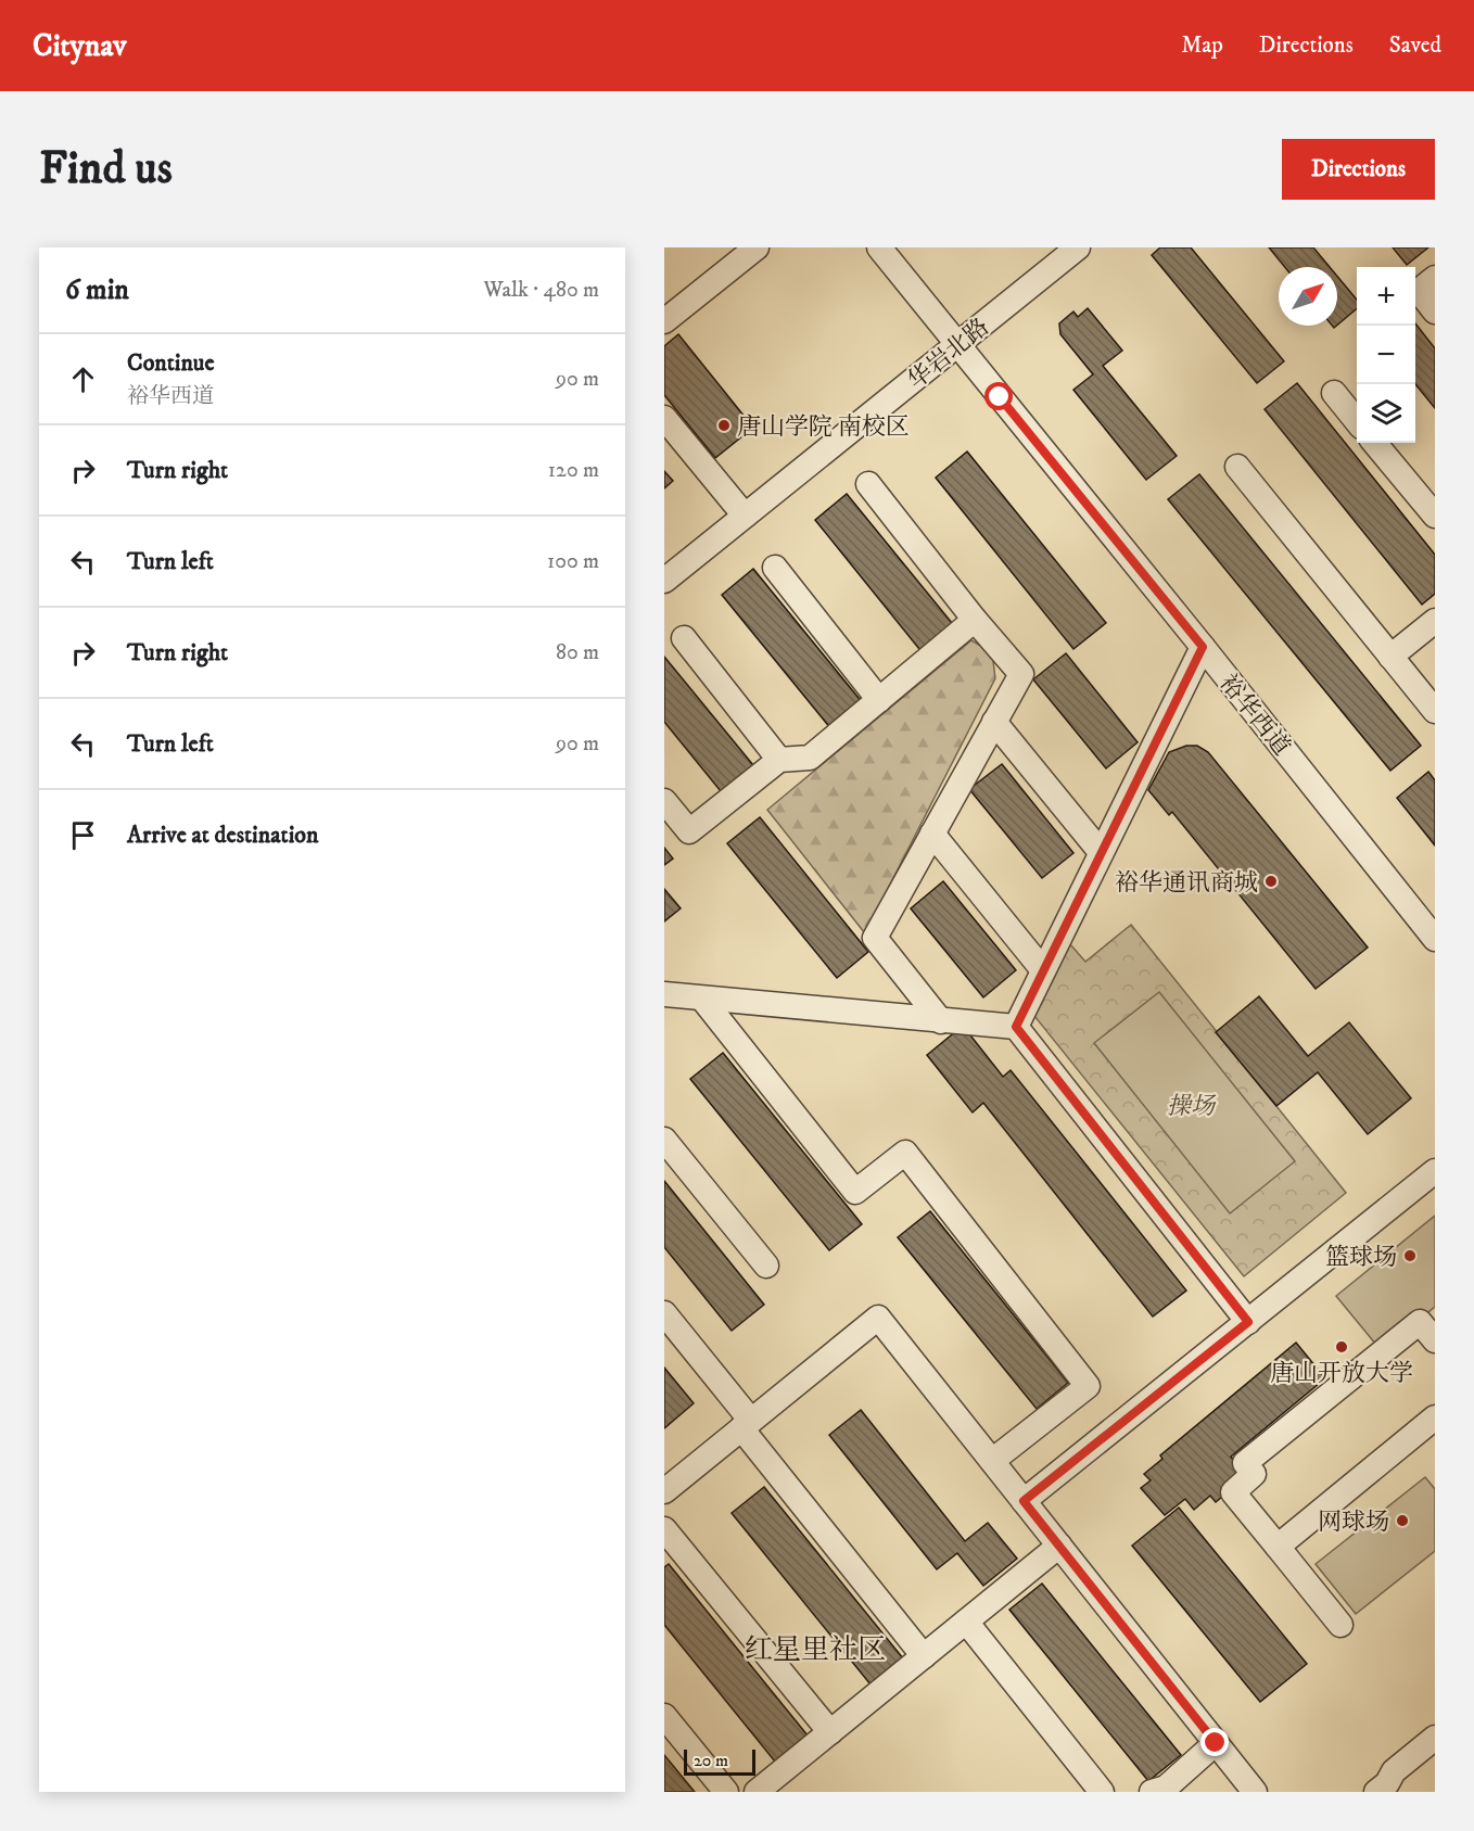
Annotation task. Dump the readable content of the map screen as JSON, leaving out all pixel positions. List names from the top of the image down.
{
  "streets": {
    "street": ["华岩北路", "裕华西道"]
  },
  "crossings": [
    ["华岩北路", "裕华西道"]
  ],
  "districts": ["红星里社区"],
  "parks": ["操场"],
  "places": [
    "唐山学院 南校区",
    "裕华通讯商城",
    "篮球场",
    "唐山开放大学",
    "网球场"
  ],
  "scale_bar": "20 m",
  "north": "top right",
  "page": {
    "header": "Citynav",
    "nav": ["Map", "Directions", "Saved"],
    "buttons": "Directions",
    "title": "Find us",
    "heading": ["6 min", "Walk · 480 m"],
    "map_buttons": ["+", "−"],
    "list": [
      ["Continue", "裕华西道", "90 m"],
      ["Turn right", "120 m"],
      ["Turn left", "100 m"],
      ["Turn right", "80 m"],
      ["Turn left", "90 m"],
      "Arrive at destination"
    ],
    "scale": "20 m"
  }
}
